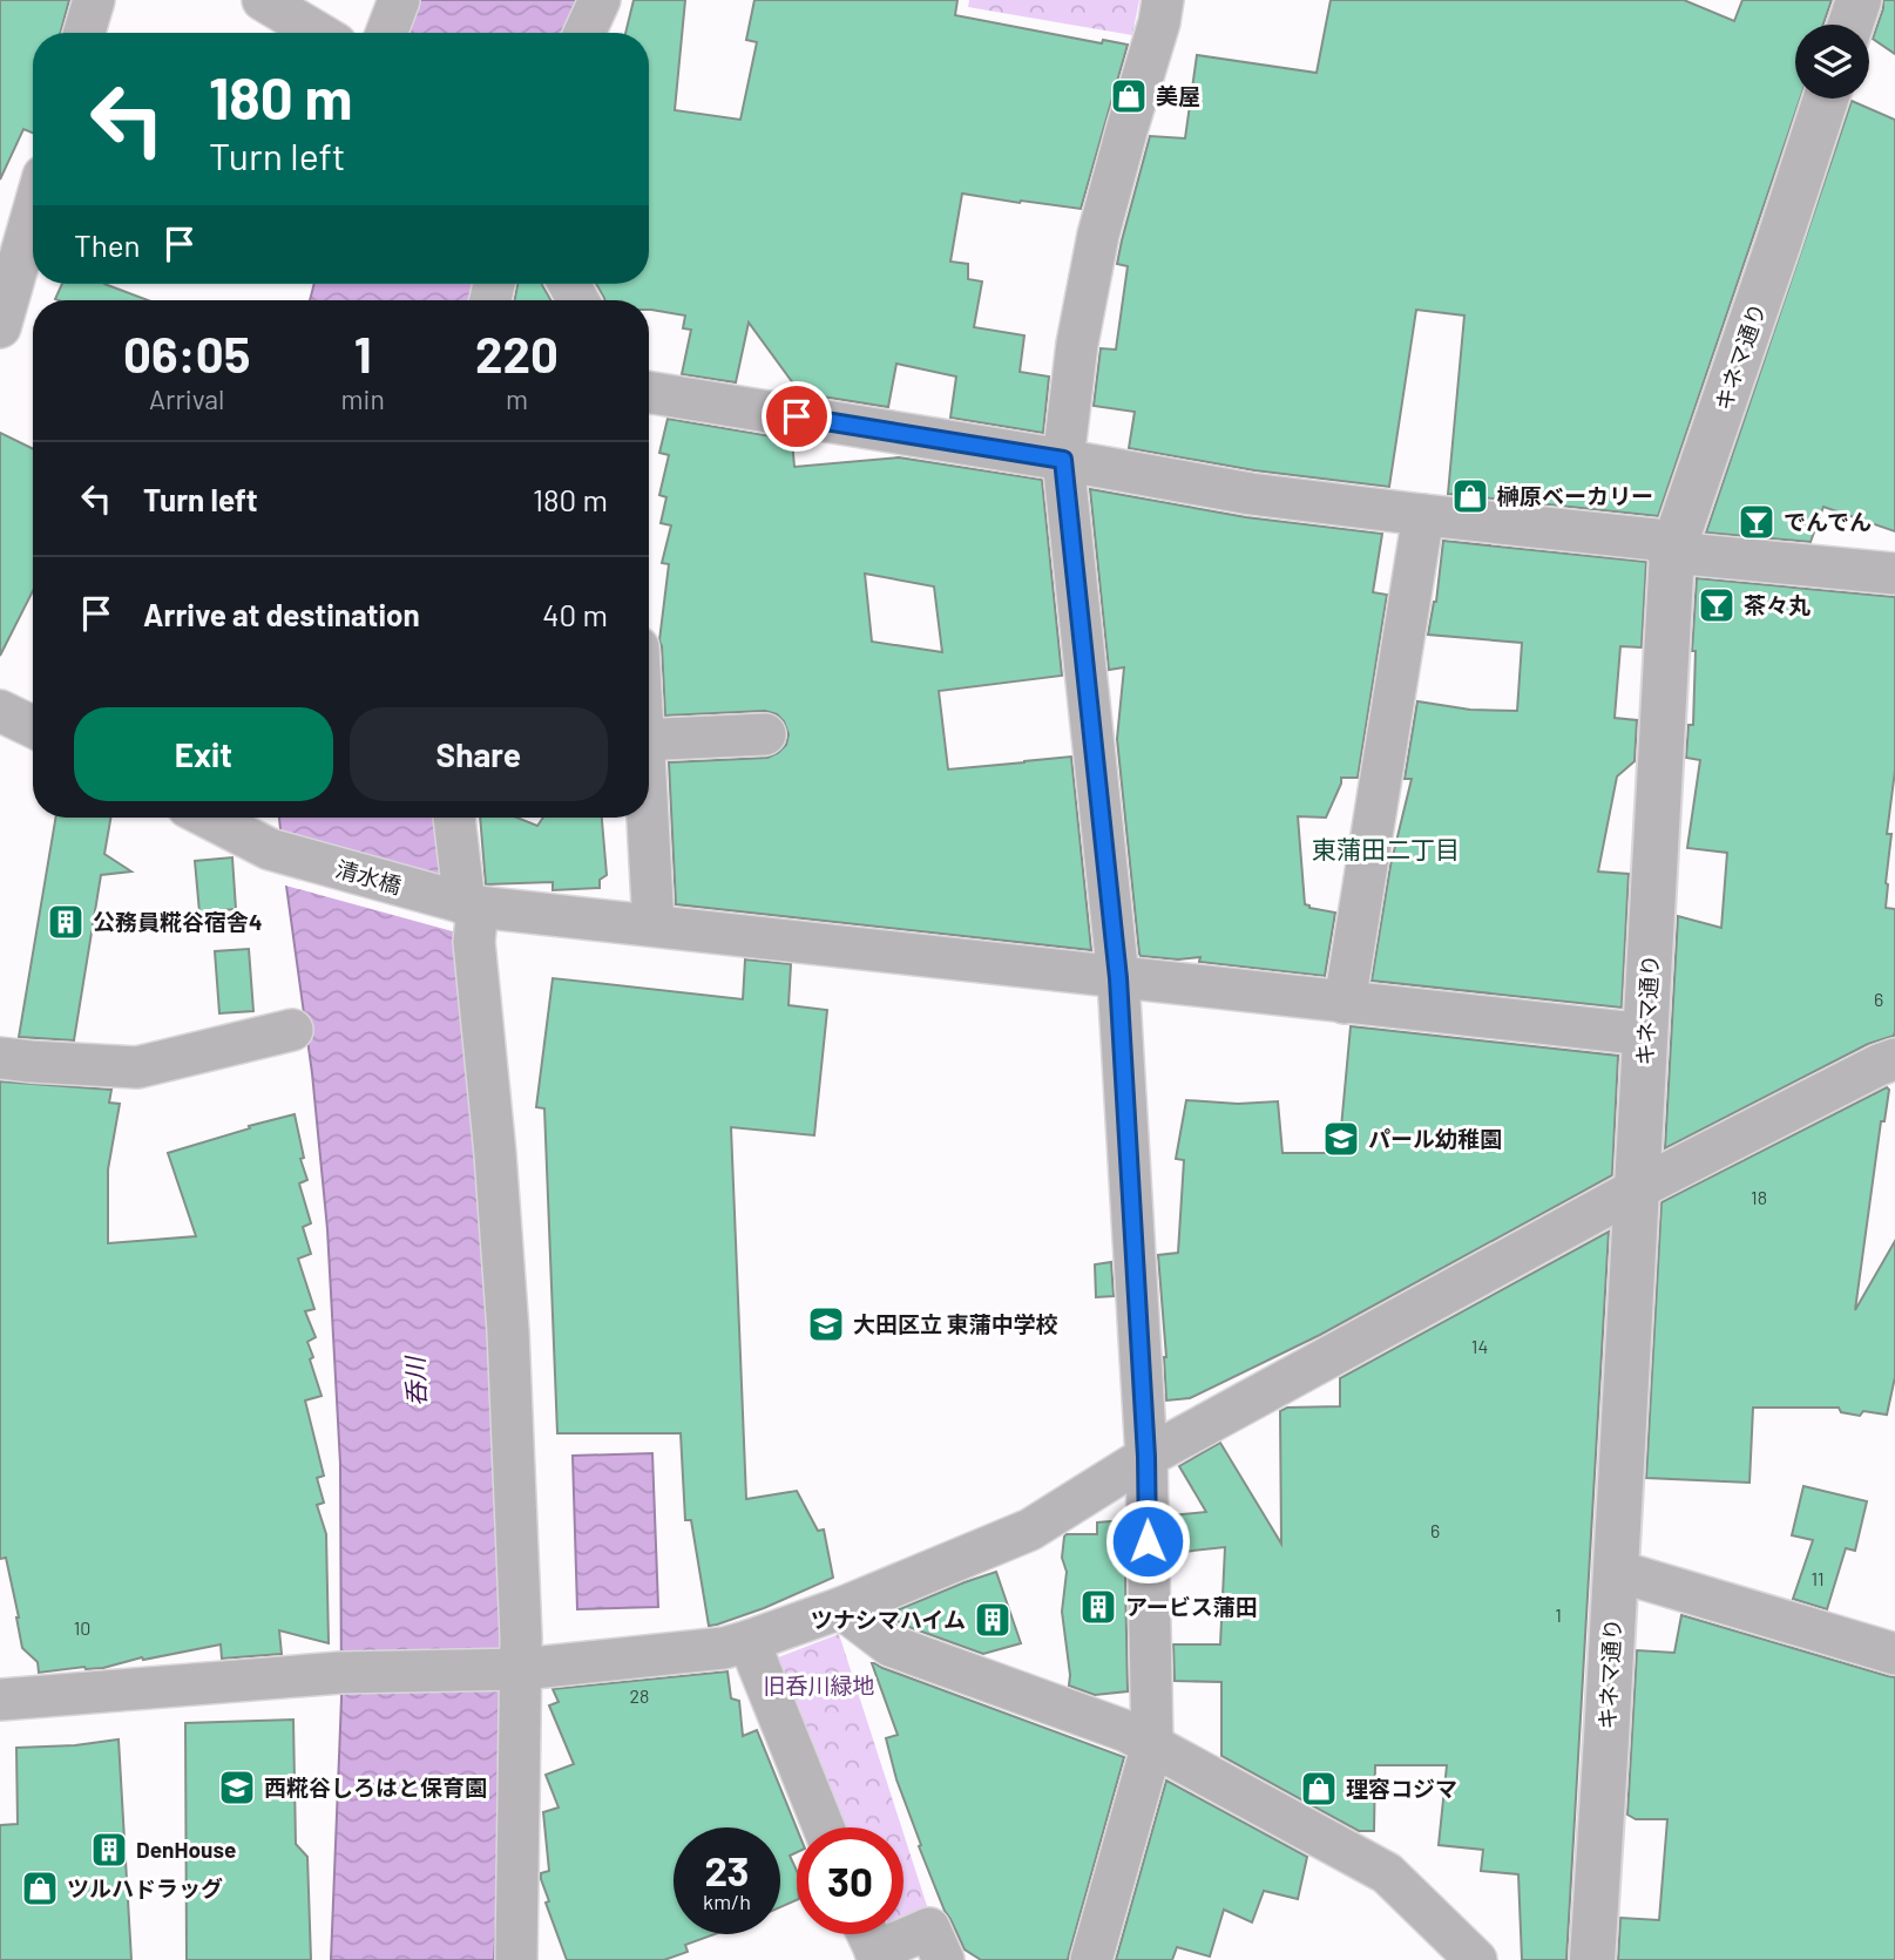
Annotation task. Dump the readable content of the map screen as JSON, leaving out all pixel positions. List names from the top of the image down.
{
  "streets": {
    "street": ["キネマ通り", "清水橋"]
  },
  "crossings": [
    ["キネマ通り", "清水橋"]
  ],
  "districts": ["東蒲田二丁目"],
  "water": ["呑川"],
  "parks": ["旧呑川緑地"],
  "places": {
    "shop": [
      "美屋",
      "榊原ベーカリー",
      "理容コジマ",
      "ツルハドラッグ"
    ],
    "bar": ["でんでん", "茶々丸"],
    "building": [
      "公務員糀谷宿舎4",
      "アービス蒲田",
      "ツナシマハイム",
      "DenHouse"
    ],
    "school or university": ["パール幼稚園", "大田区立 東蒲中学校", "西糀谷しろはと保育園"]
  },
  "house_numbers": [
    "6",
    "18",
    "14",
    "6",
    "11",
    "1",
    "10",
    "28"
  ],
  "page": {
    "turn": ["180 m", "Turn left"],
    "then": "Then",
    "eta": [
      "06:05",
      "Arrival",
      "1",
      "min",
      "220",
      "m"
    ],
    "list": [
      {
        "name": "Turn left",
        "value": "180 m"
      },
      {
        "name": "Arrive at destination",
        "value": "40 m"
      }
    ],
    "buttons": ["Exit", "Share"],
    "speed": "23 km/h",
    "limit": "30"
  }
}
